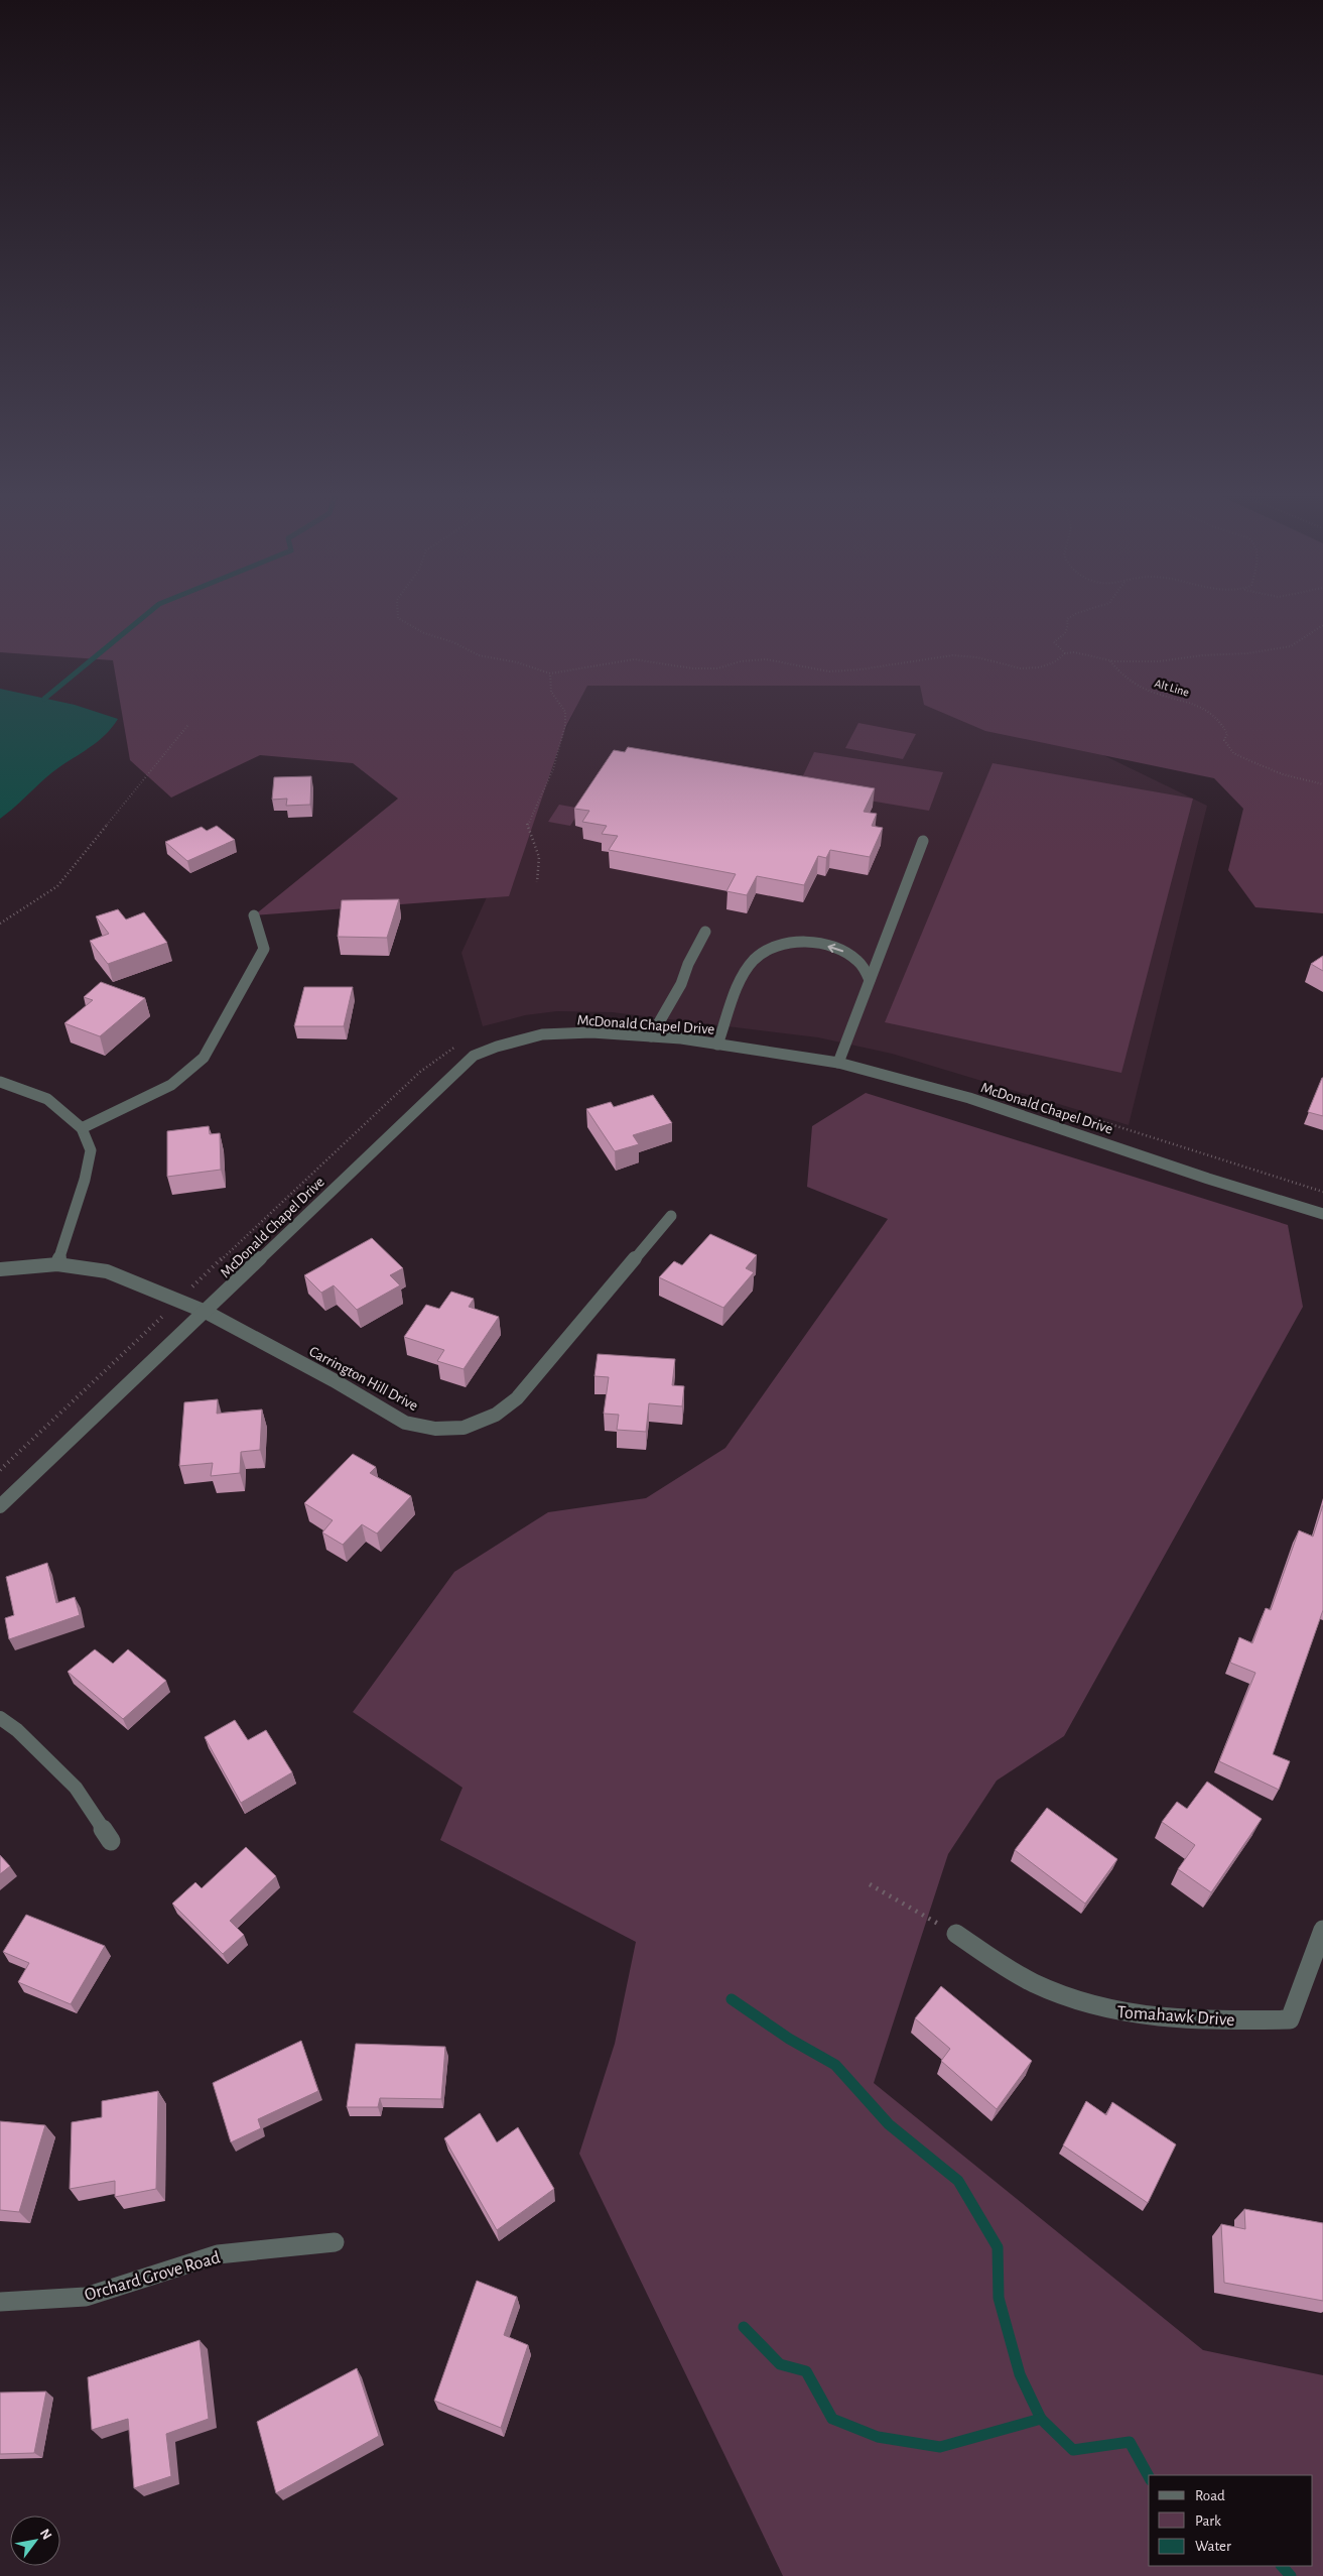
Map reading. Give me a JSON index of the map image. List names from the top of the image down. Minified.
{"streets":{"street":["McDonald Chapel Drive","Carrington Hill Drive","Tomahawk Drive","Orchard Grove Road"],"path":["Alt Line"]},"crossings":[["McDonald Chapel Drive","Carrington Hill Drive"]],"legend":["Road","Park","Water"],"north":"top right"}
